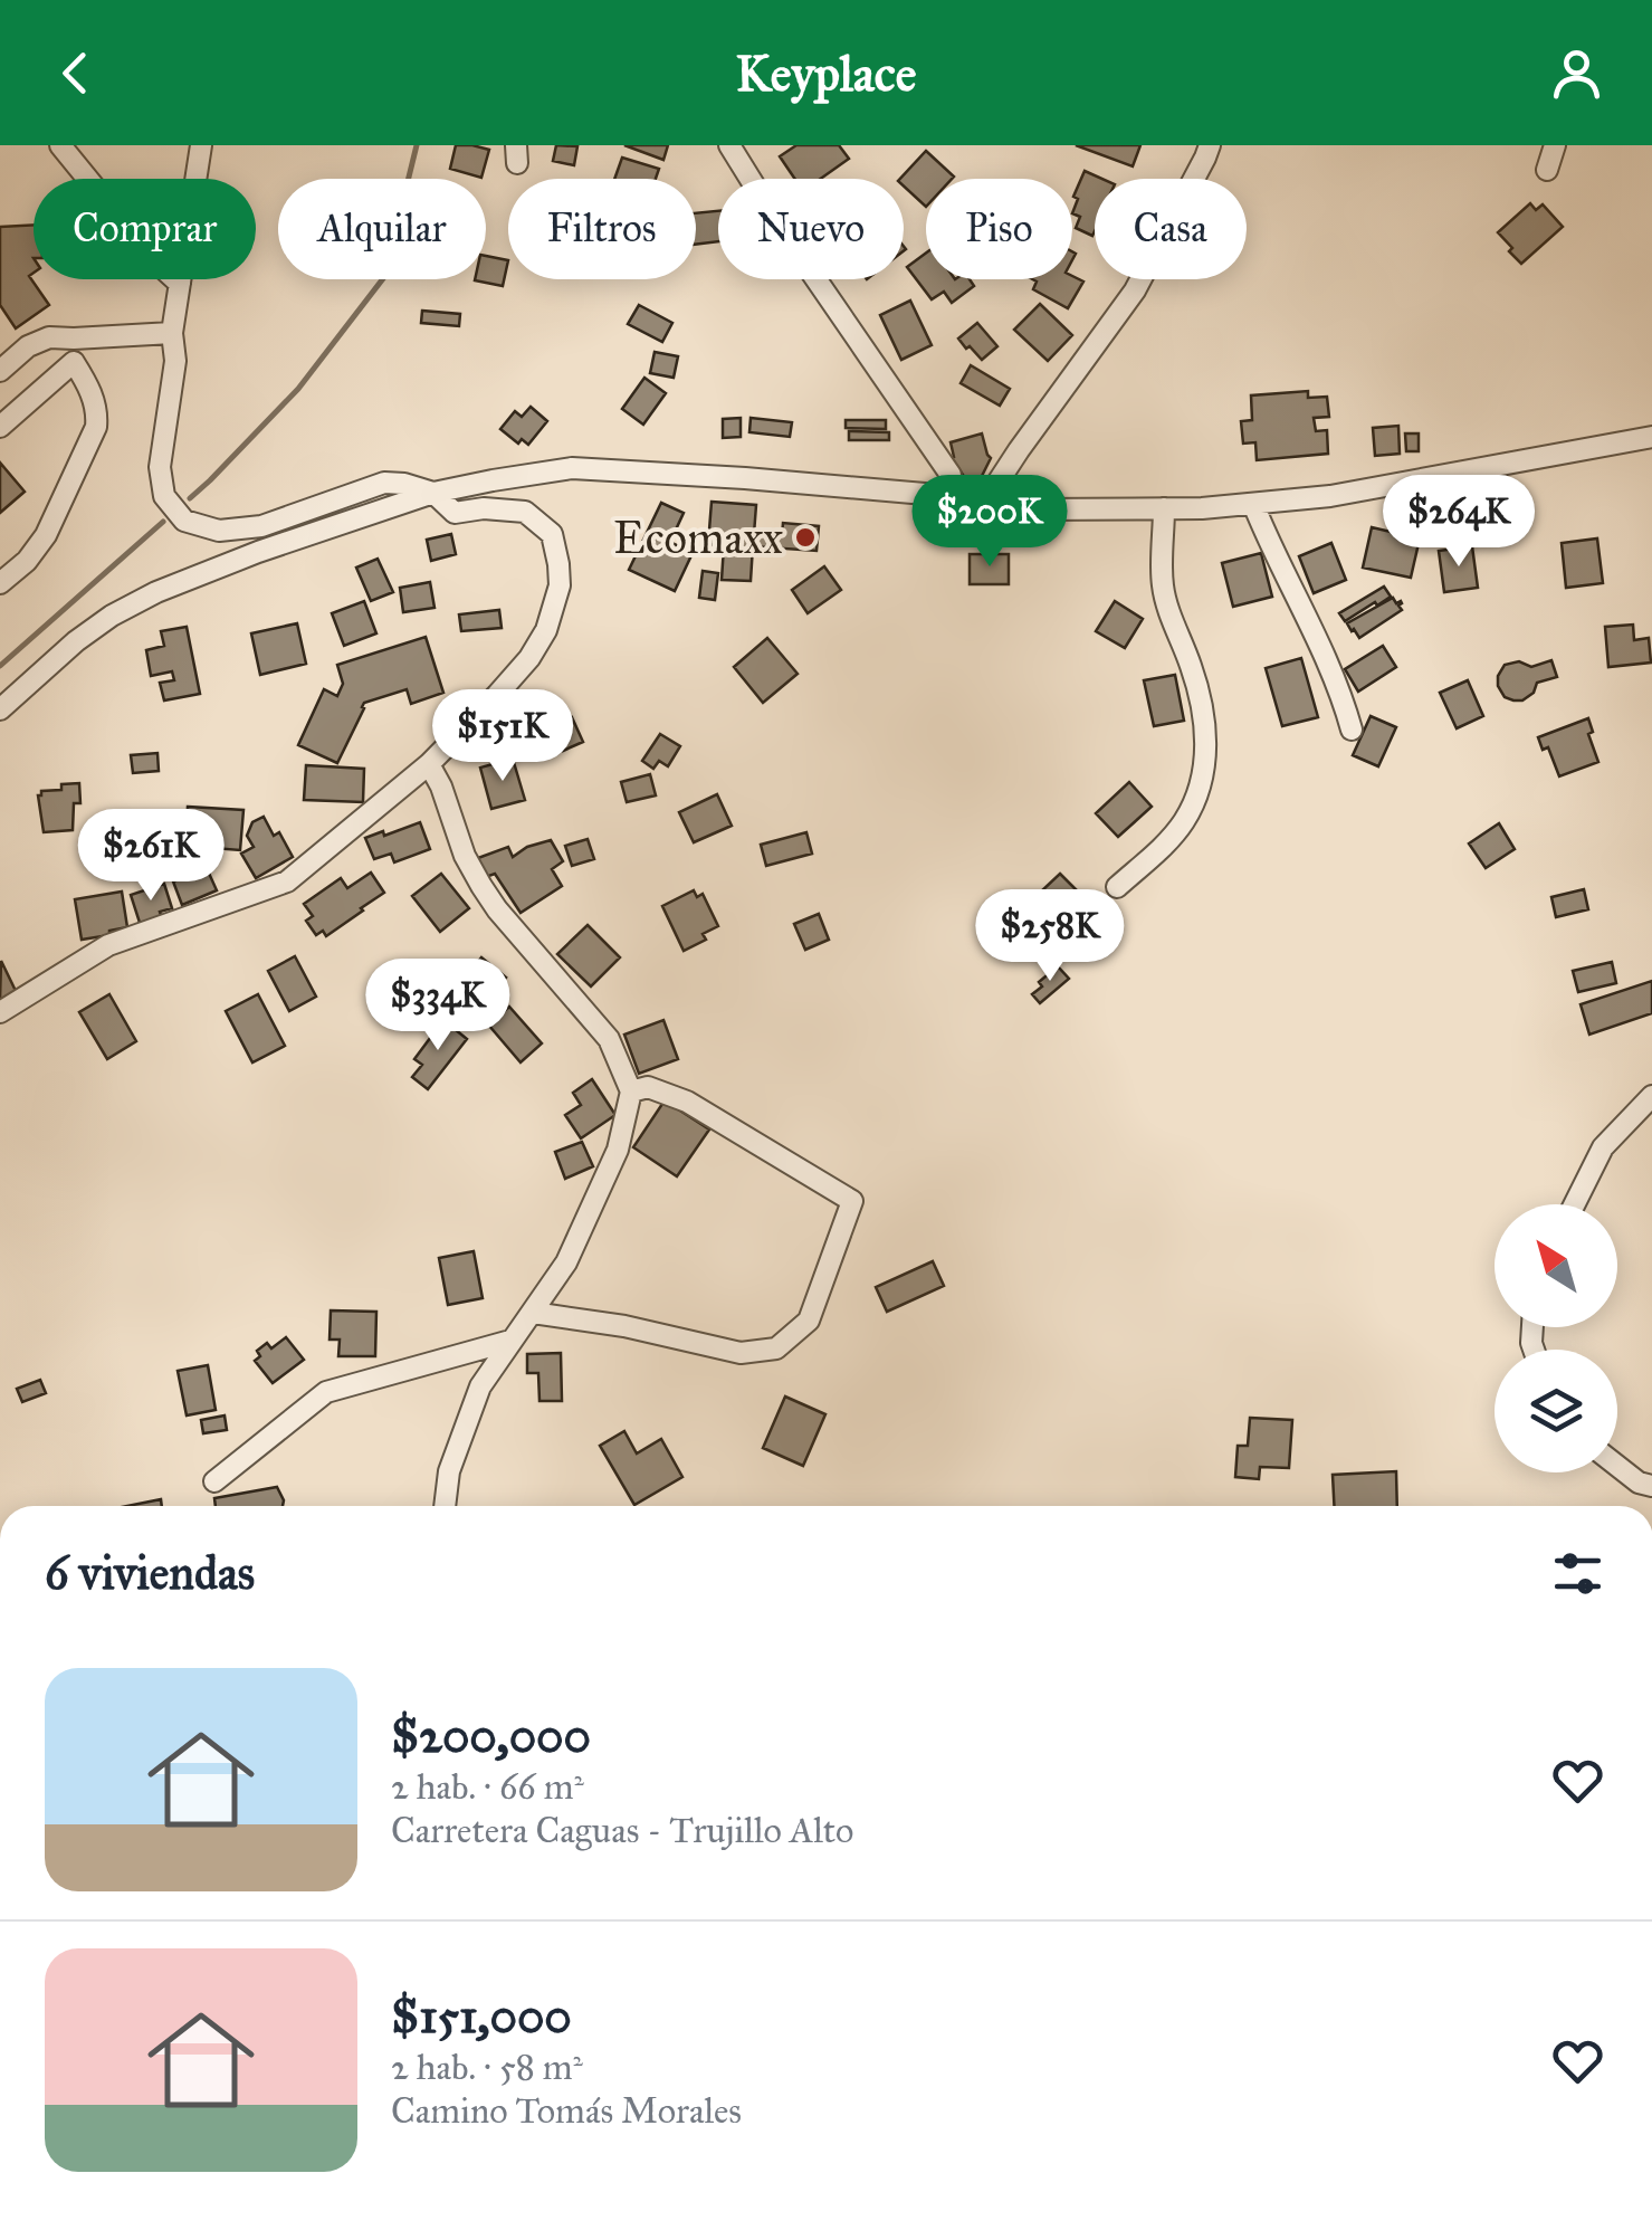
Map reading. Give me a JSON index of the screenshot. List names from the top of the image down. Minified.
{"places":["Ecomaxx"],"north":"top left","page":{"header":"Keyplace","chip":["Comprar","Alquilar","Filtros","Nuevo","Piso","Casa"],"price":["$200K","$264K","$151K","$261K","$258K","$334K"],"heading":"6 viviendas","list":[{"name":"$200,000","note":"2 hab. · 66 m² · Carretera Caguas - Trujillo Alto"},{"name":"$151,000","note":"2 hab. · 58 m² · Camino Tomás Morales"}]}}
